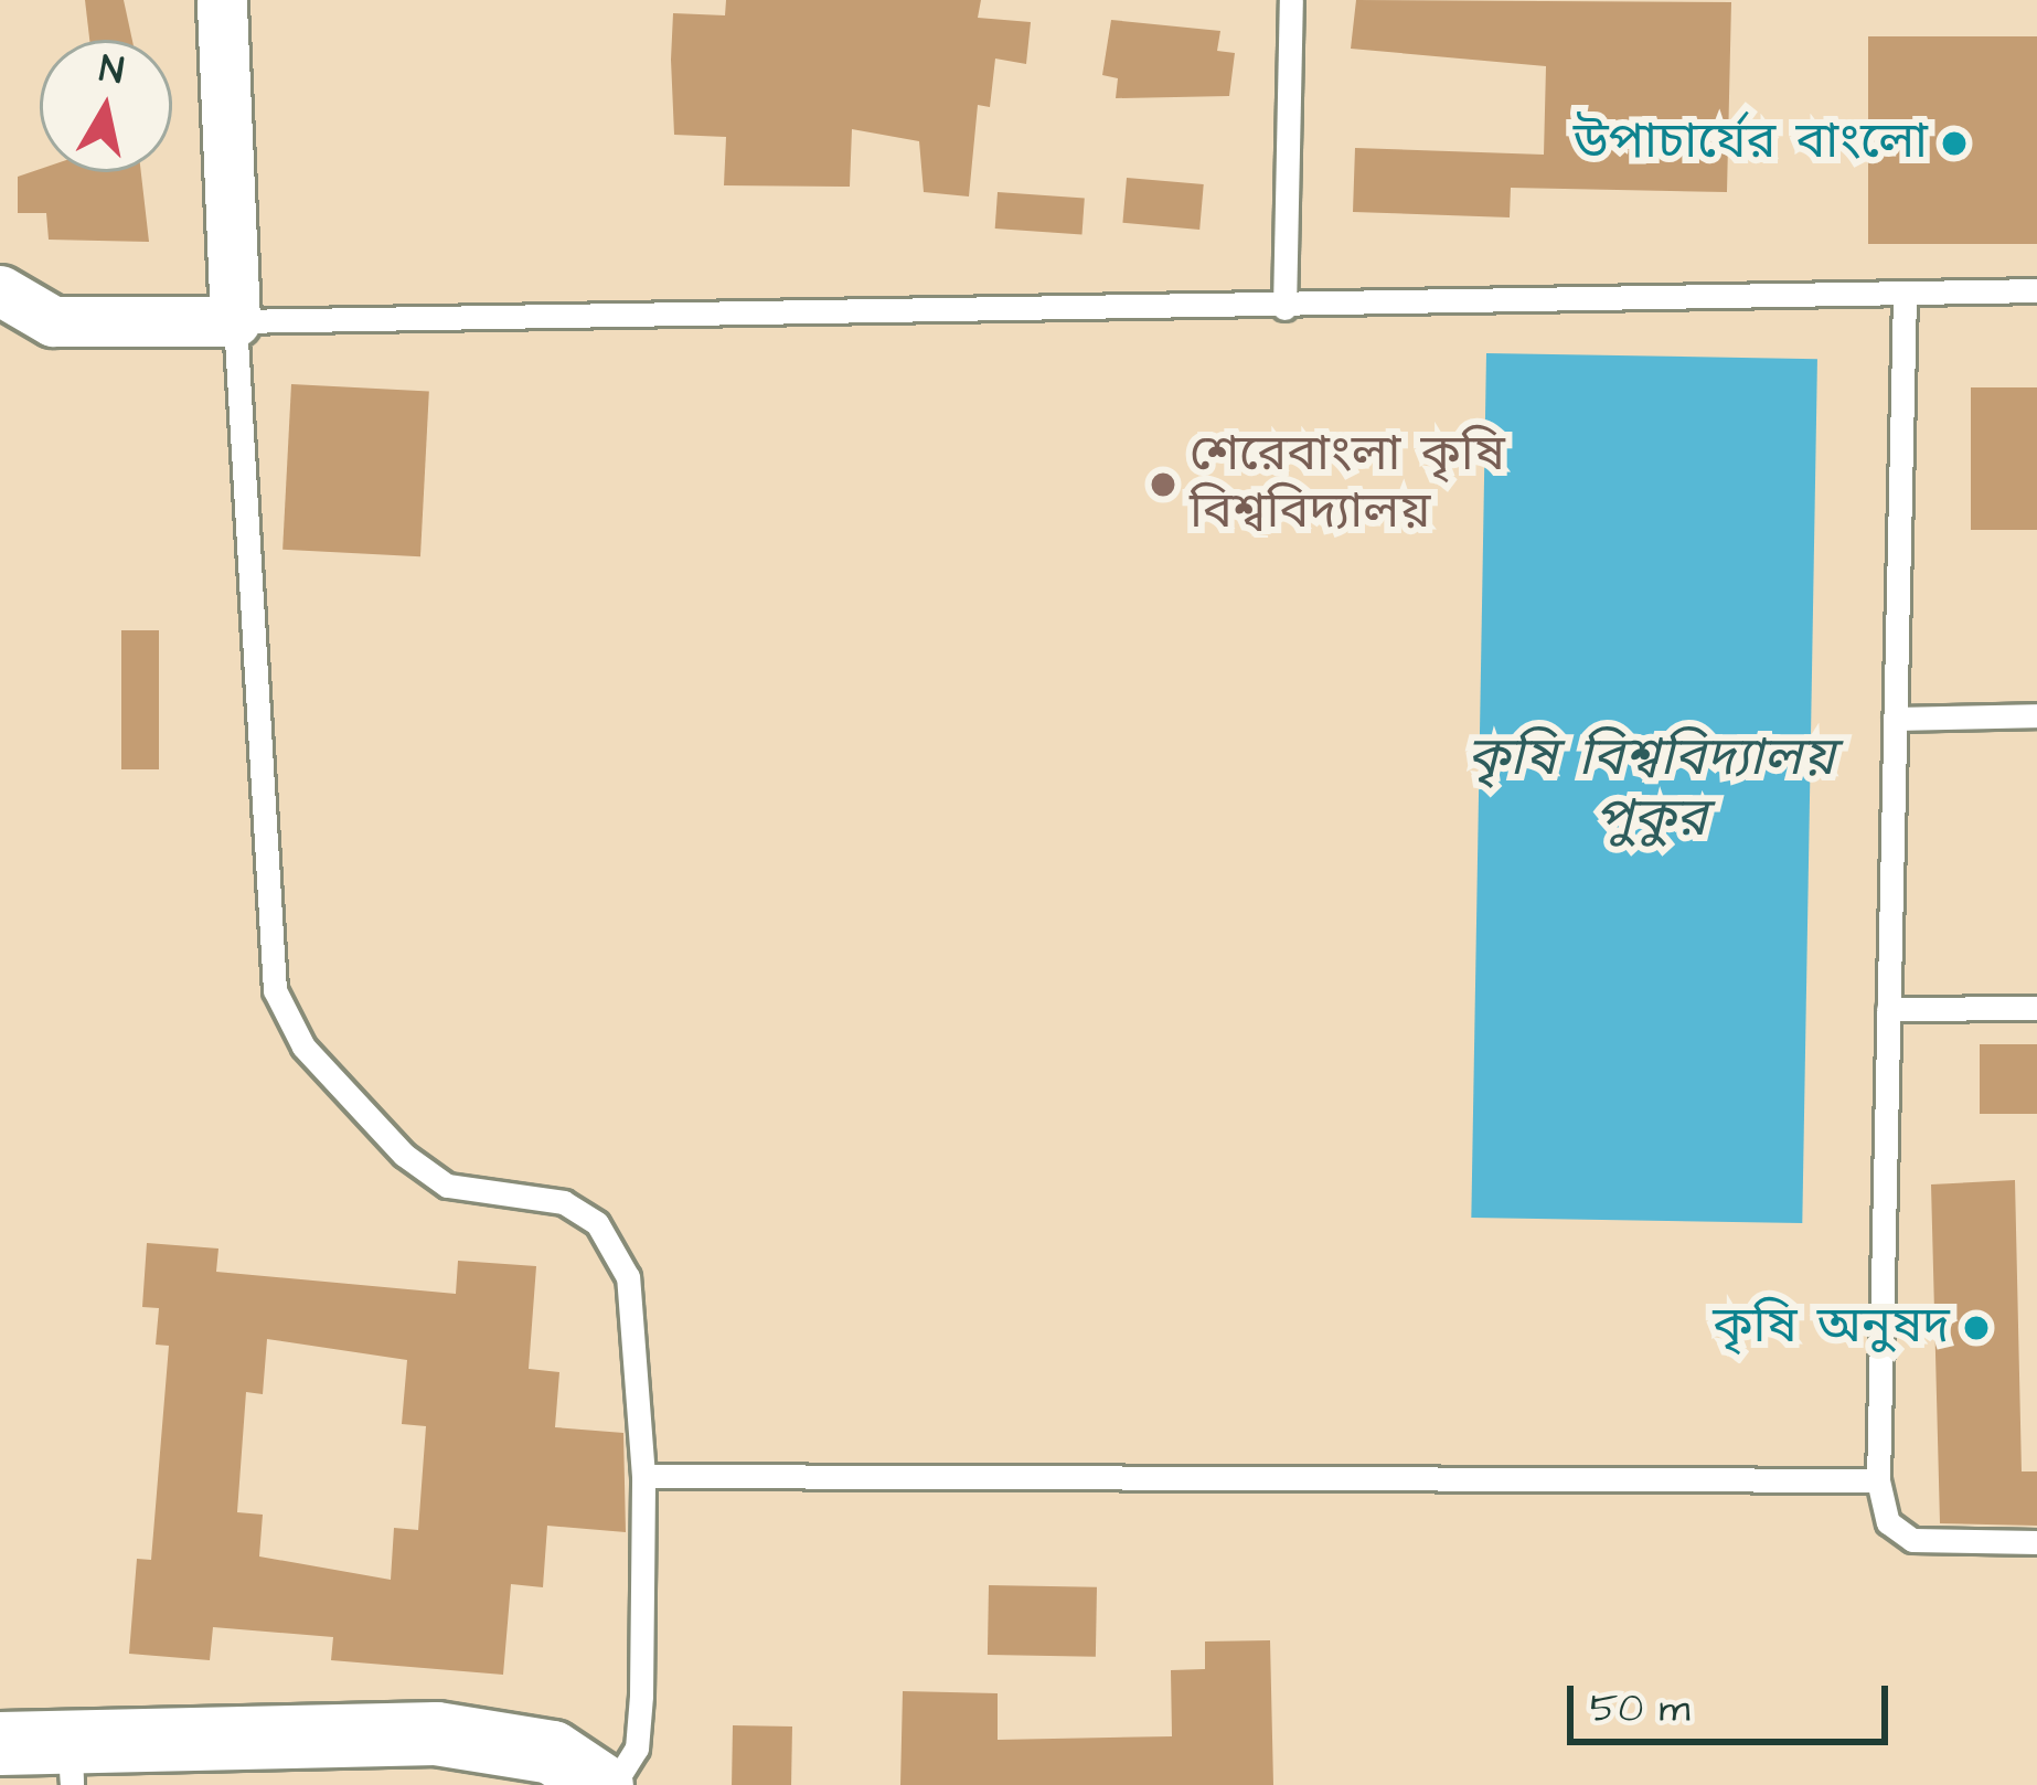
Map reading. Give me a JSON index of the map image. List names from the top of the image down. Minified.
{"water":["কৃষি বিশ্ববিদ্যালয় পুকুর"],"places":["উপাচার্যের বাংলো","শেরেবাংলা কৃষি বিশ্ববিদ্যালয়","কৃষি অনুষদ"],"scale_bar":"50 m","north":"top"}
